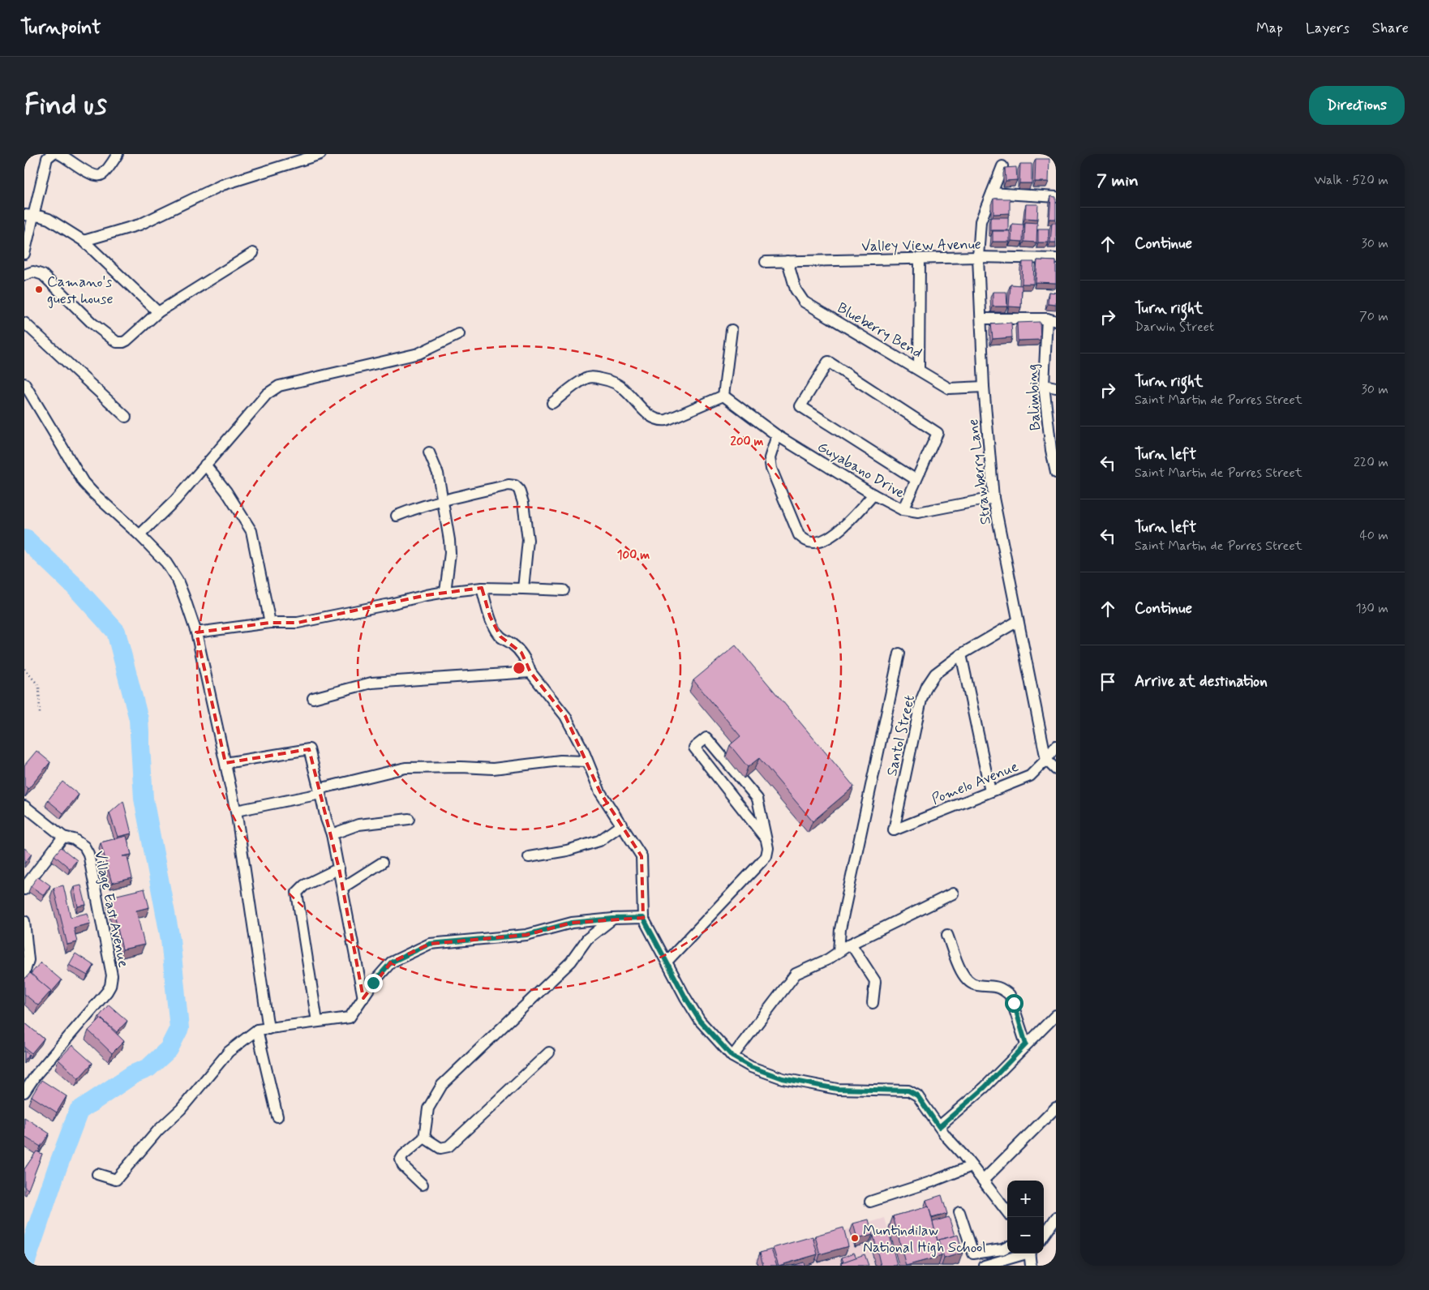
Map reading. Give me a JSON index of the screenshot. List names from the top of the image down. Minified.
{"streets":{"street":["Valley View Avenue","Blueberry Bend","Balimbing","Guyabano Drive","Strawberry Lane","Santol Street","Pomelo Avenue","Village East Avenue"]},"crossings":[["Valley View Avenue","Blueberry Bend"],["Valley View Avenue","Strawberry Lane"],["Blueberry Bend","Strawberry Lane"],["Guyabano Drive","Strawberry Lane"],["Strawberry Lane","Santol Street"],["Strawberry Lane","Pomelo Avenue"],["Santol Street","Pomelo Avenue"]],"places":["Camano's guest house","Muntindilaw National High School"],"page":{"header":"Turnpoint","nav":["Map","Layers","Share"],"buttons":"Directions","title":"Find us","heading":["7 min","Walk · 520 m"],"list":[["Continue","30 m"],["Turn right","Darwin Street","70 m"],["Turn right","Saint Martin de Porres Street","30 m"],["Turn left","Saint Martin de Porres Street","220 m"],["Turn left","Saint Martin de Porres Street","40 m"],["Continue","130 m"],"Arrive at destination"],"map_buttons":["+","−"]},"rings":["200 m","100 m"]}
